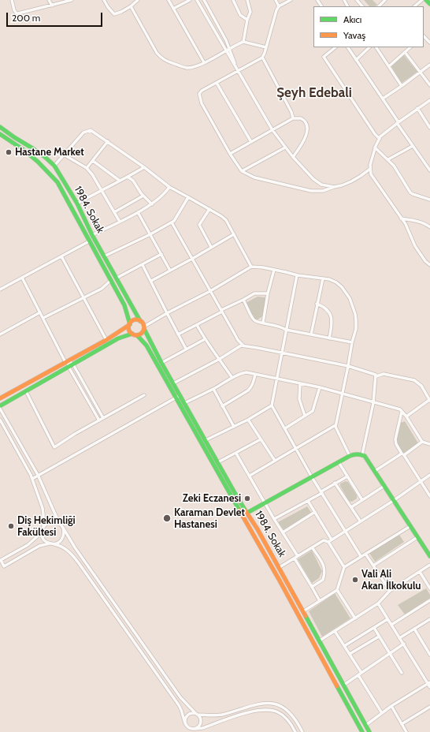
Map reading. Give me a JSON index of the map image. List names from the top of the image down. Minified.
{"streets":{"main road":["1984. Sokak"]},"districts":["Şeyh Edebali"],"places":["Hastane Market","Zeki Eczanesi","Karaman Devlet Hastanesi","Diş Hekimliği Fakültesi","Vali Ali Akan İlkokulu"],"legend":["Akıcı","Yavaş"],"scale_bar":"200 m"}
